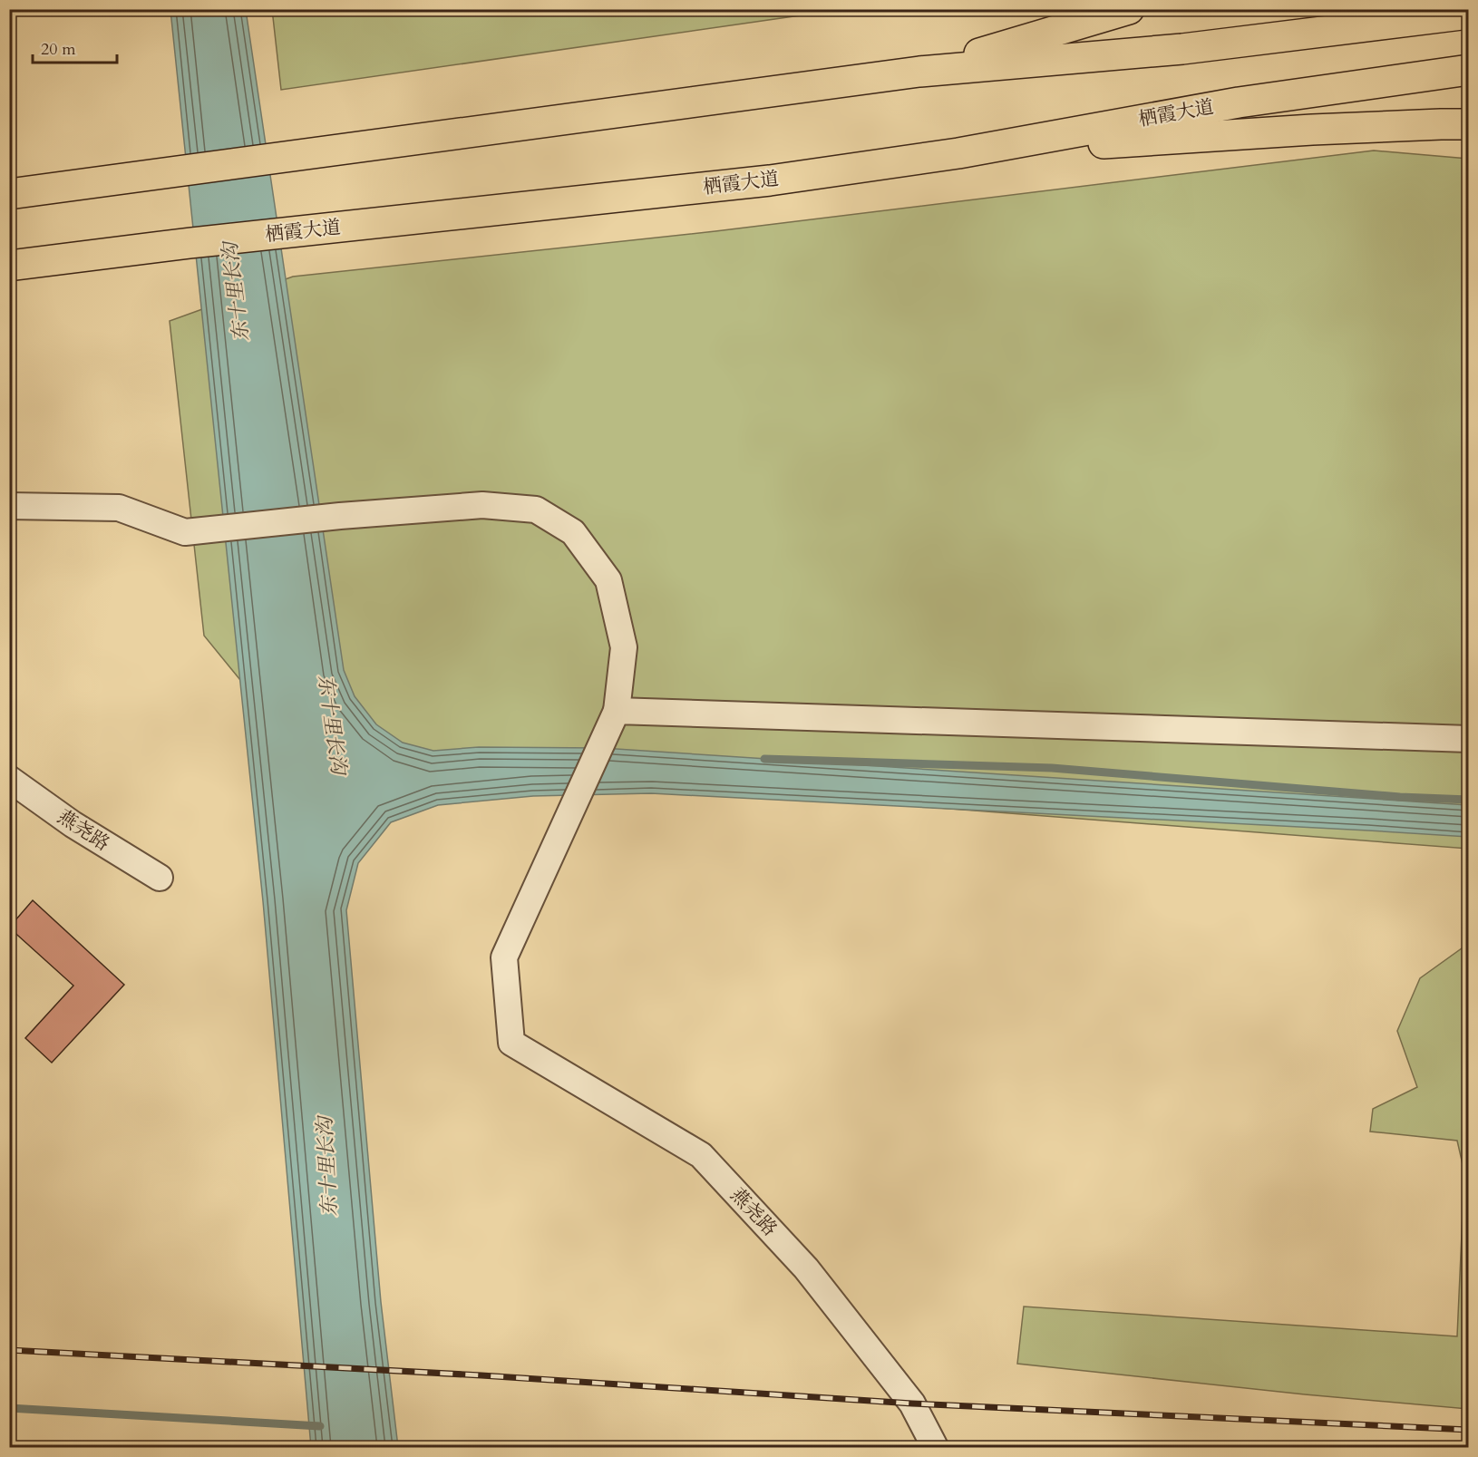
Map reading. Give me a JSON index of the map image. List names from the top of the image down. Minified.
{"streets":{"highway":["栖霞大道"],"street":["燕尧路"]},"water":["东十里长沟"],"scale_bar":"20 m"}
